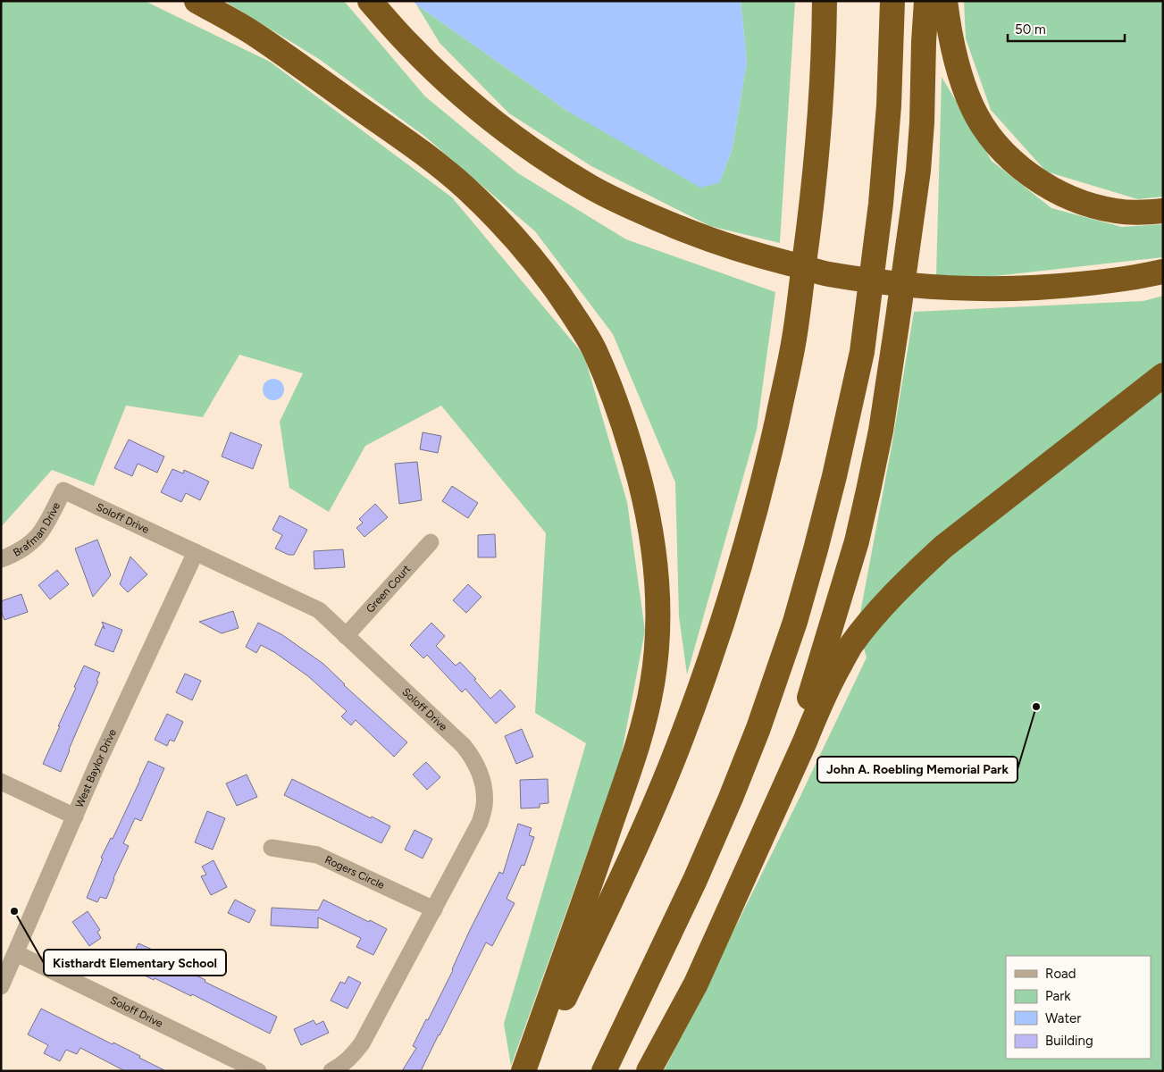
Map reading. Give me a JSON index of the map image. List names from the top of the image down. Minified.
{"streets":{"street":["Soloff Drive","Brafman Drive","Green Court","West Baylor Drive","Rogers Circle"]},"crossings":[["Soloff Drive","Brafman Drive"],["Soloff Drive","Green Court"],["Soloff Drive","West Baylor Drive"],["Soloff Drive","Rogers Circle"]],"places":["John A. Roebling Memorial Park","Kisthardt Elementary School"],"legend":["Road","Park","Water","Building"],"scale_bar":"50 m"}
